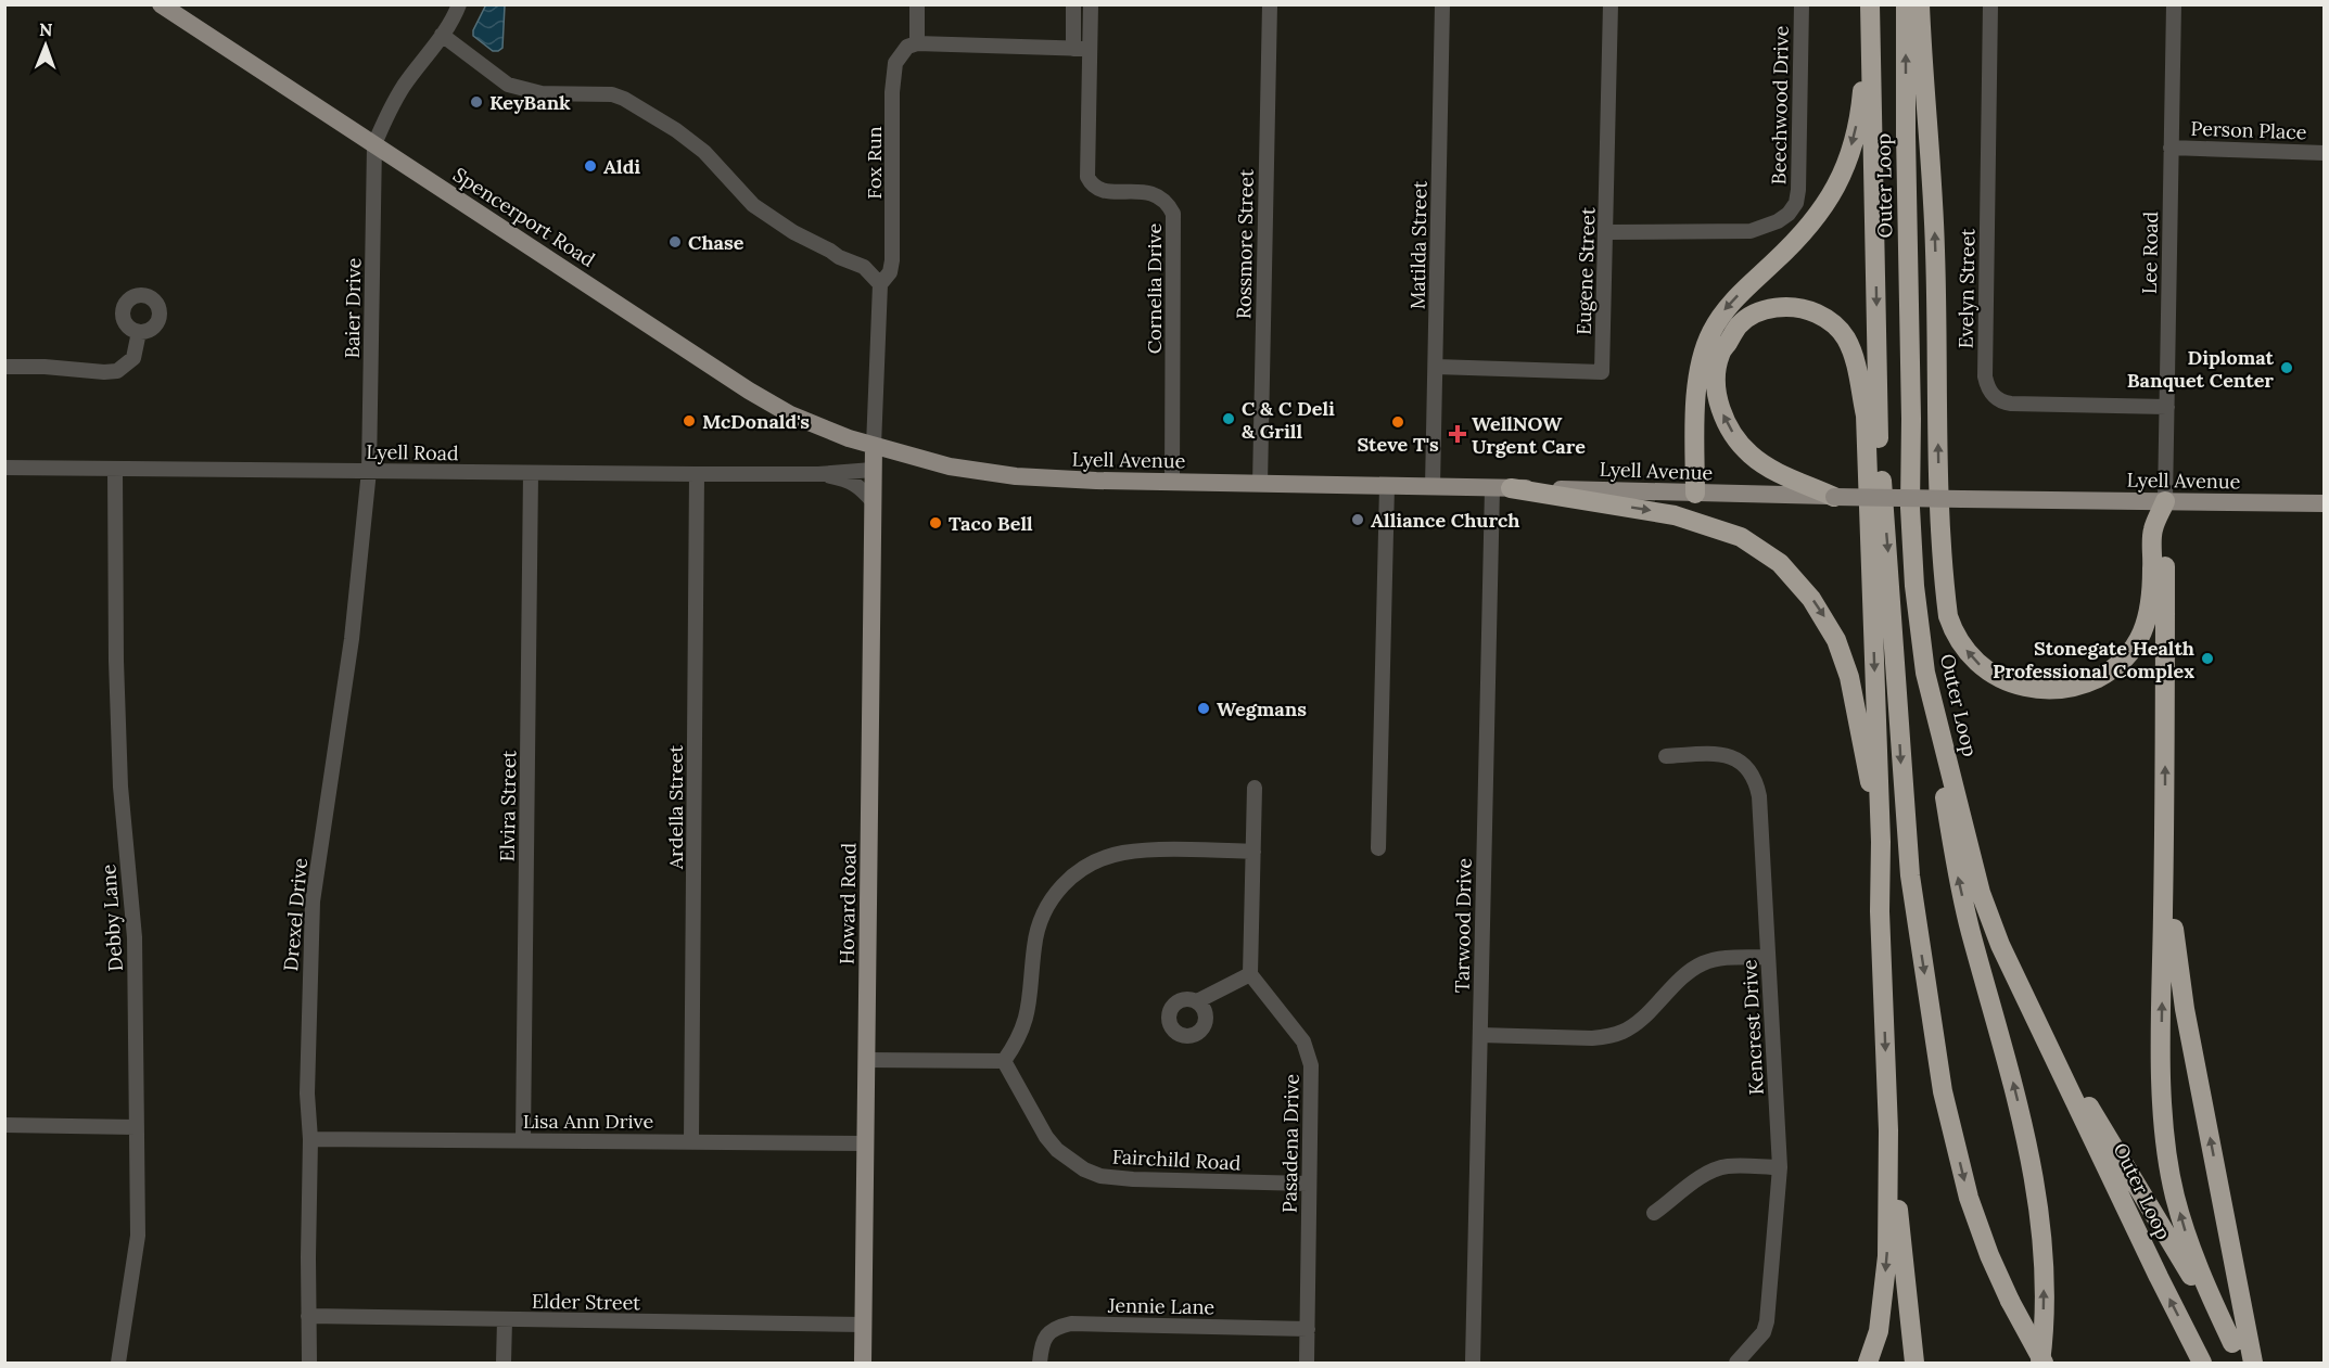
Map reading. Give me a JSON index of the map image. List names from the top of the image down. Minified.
{"streets":{"highway":["Outer Loop"],"main road":["Spencerport Road","Lyell Avenue","Howard Road"],"street":["Beechwood Drive","Person Place","Fox Run","Rossmore Street","Matilda Street","Lee Road","Eugene Street","Cornelia Drive","Evelyn Street","Baier Drive","Lyell Road","Elvira Street","Ardella Street","Drexel Drive","Debby Lane","Tarwood Drive","Kencrest Drive","Lisa Ann Drive","Pasadena Drive","Fairchild Road","Elder Street","Jennie Lane"]},"crossings":[["Beechwood Drive","Eugene Street"],["Person Place","Lee Road"],["Fox Run","Spencerport Road"],["Fox Run","Lyell Avenue"],["Fox Run","Howard Road"],["Spencerport Road","Baier Drive"],["Spencerport Road","Lyell Avenue"],["Spencerport Road","Howard Road"],["Rossmore Street","Lyell Avenue"],["Matilda Street","Eugene Street"],["Matilda Street","Lyell Avenue"],["Lee Road","Evelyn Street"],["Lee Road","Lyell Avenue"],["Cornelia Drive","Lyell Avenue"],["Baier Drive","Lyell Road"],["Baier Drive","Drexel Drive"],["Lyell Road","Elvira Street"],["Lyell Road","Ardella Street"],["Lyell Road","Howard Road"],["Lyell Road","Drexel Drive"],["Lyell Road","Debby Lane"],["Lyell Avenue","Howard Road"],["Lyell Avenue","Tarwood Drive"],["Elvira Street","Lisa Ann Drive"],["Ardella Street","Lisa Ann Drive"],["Howard Road","Lisa Ann Drive"],["Howard Road","Elder Street"],["Drexel Drive","Lisa Ann Drive"],["Drexel Drive","Elder Street"],["Pasadena Drive","Fairchild Road"],["Pasadena Drive","Jennie Lane"]],"places":{"other":["KeyBank","Aldi","Chase","Diplomat Banquet Center","C & C Deli & Grill","McDonald's","Steve T's","Alliance Church","Taco Bell","Stonegate Health Professional Complex","Wegmans"],"health":["WellNOW Urgent Care"]},"north":"top"}
